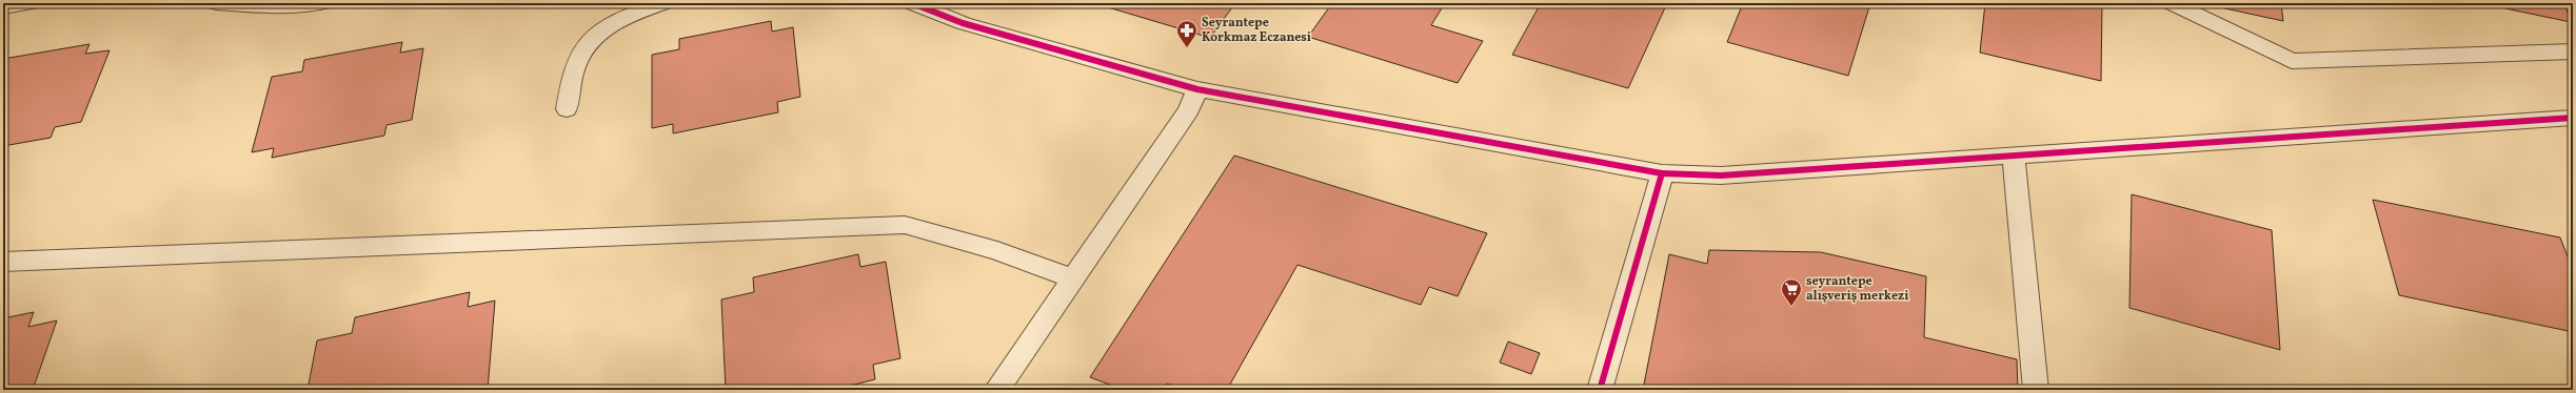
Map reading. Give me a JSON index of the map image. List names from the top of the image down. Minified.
{"places":{"pharmacy":["Seyrantepe Korkmaz Eczanesi"],"supermarket":["seyrantepe alışveriş merkezi"]}}
